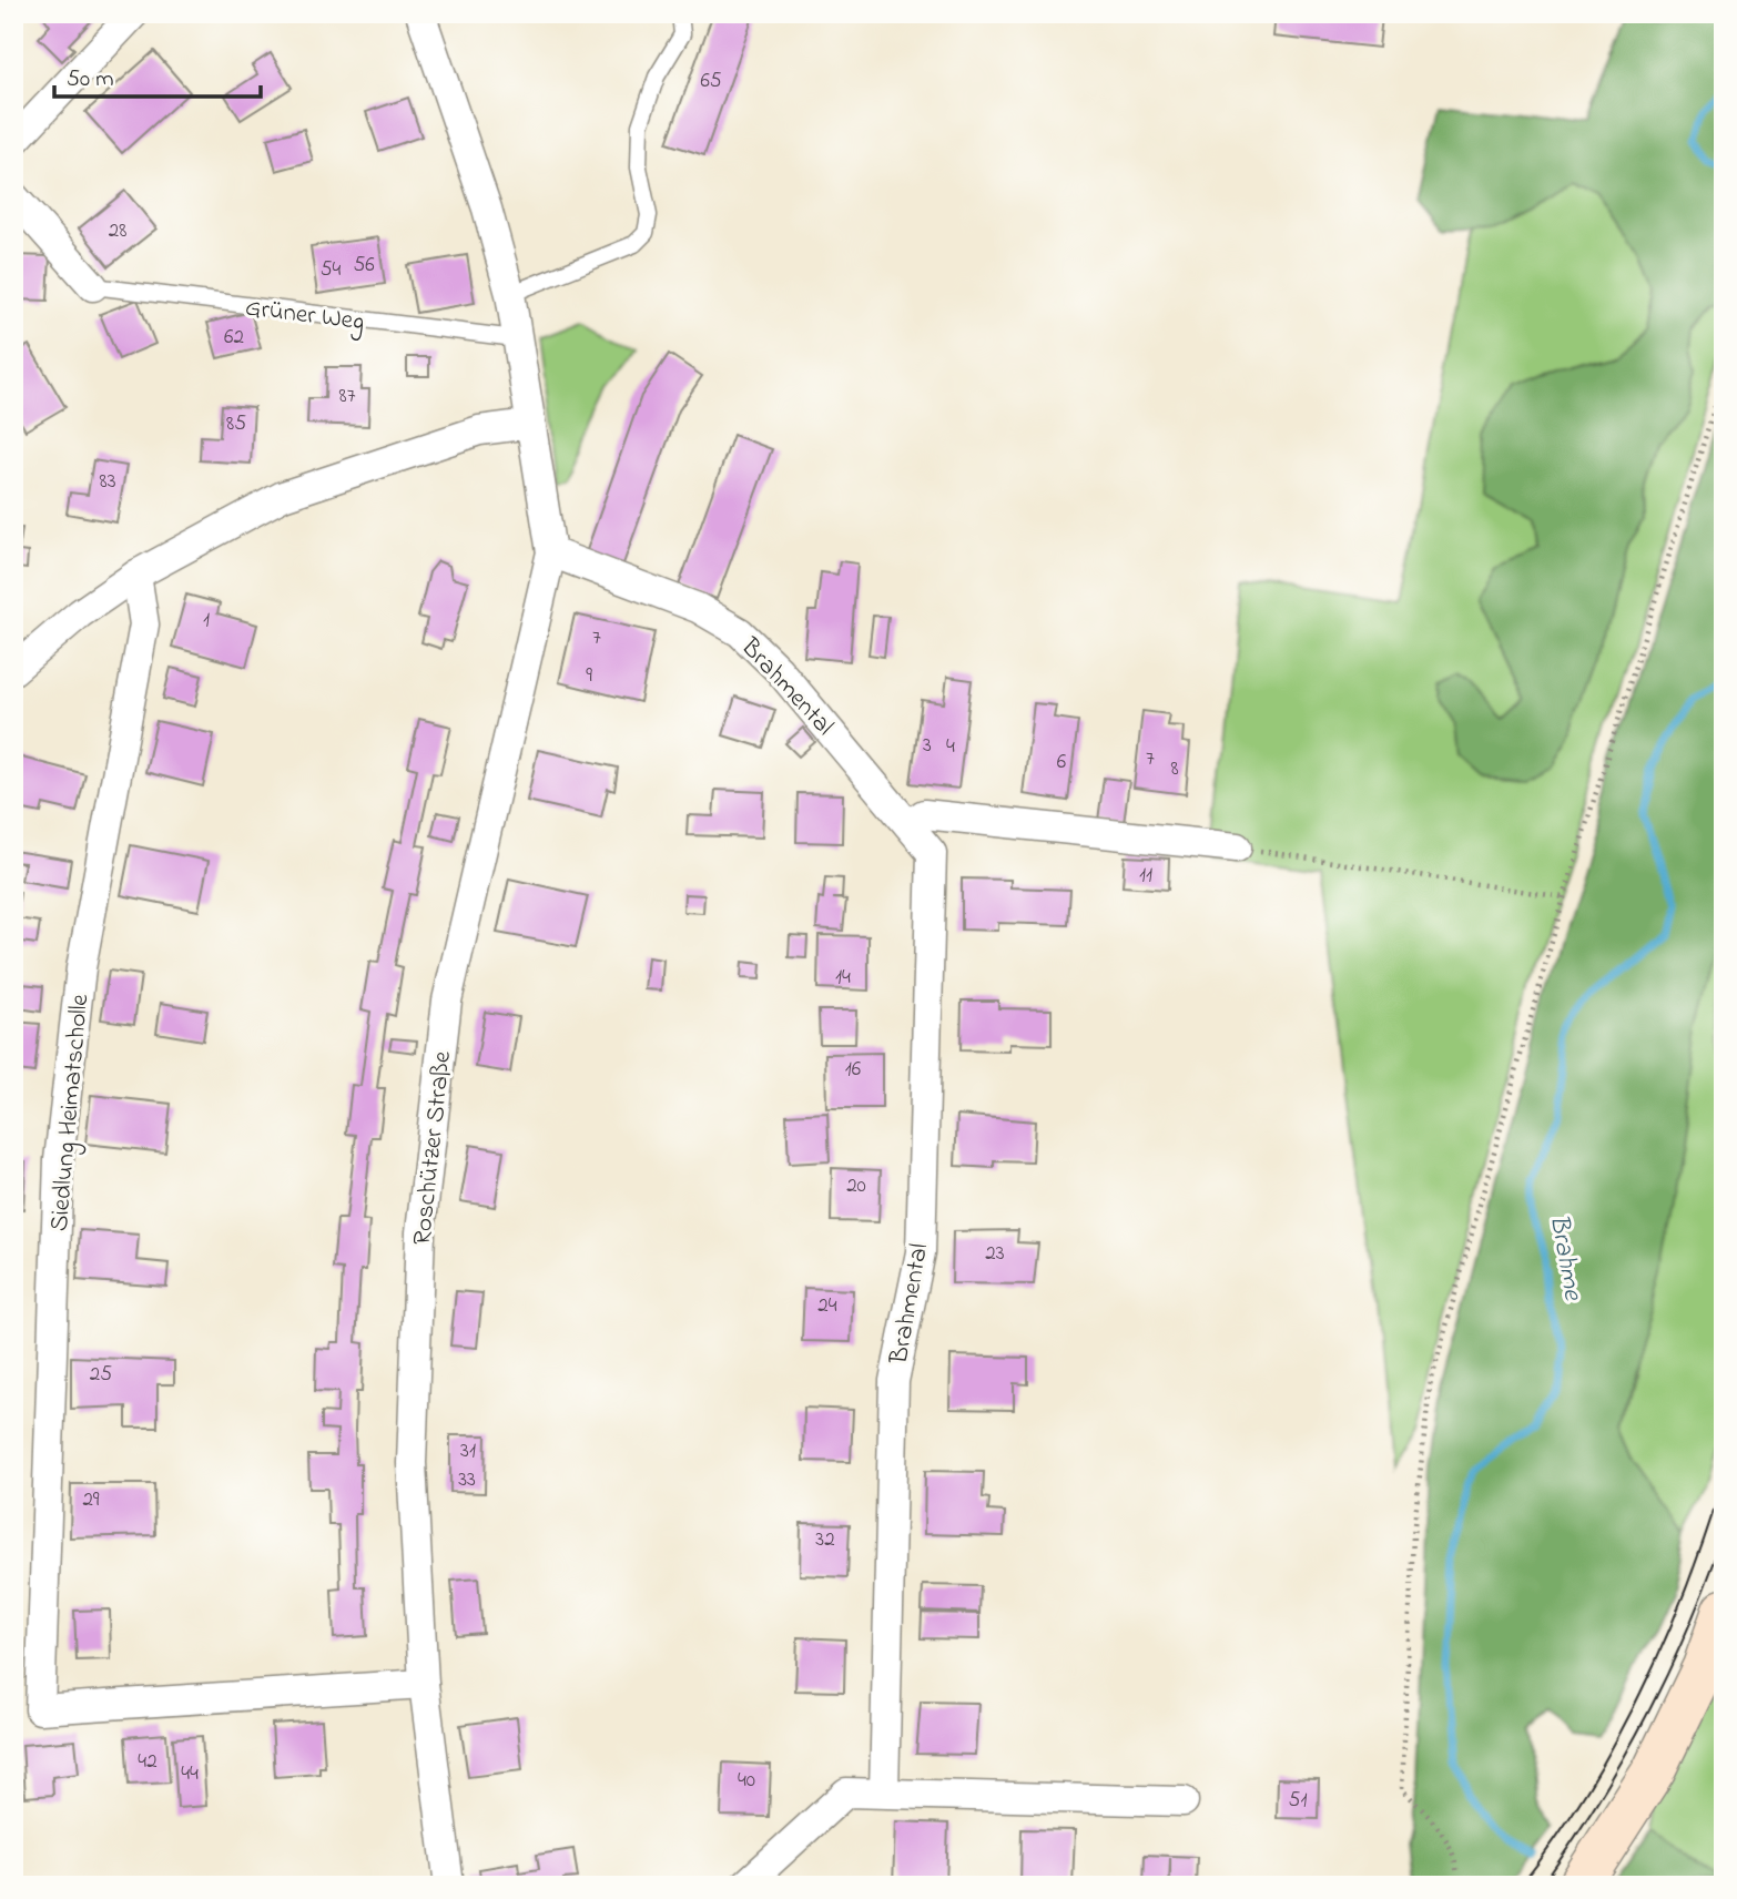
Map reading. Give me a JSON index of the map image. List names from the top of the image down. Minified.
{"streets":{"street":["Brahmental","Siedlung Heimatscholle","Roschützer Straße"],"lane":["Grüner Weg"]},"crossings":[["Brahmental","Roschützer Straße"],["Siedlung Heimatscholle","Roschützer Straße"]],"water":["Brahme"],"house_numbers":["65","28","56","54","62","87","85","83","1","7","9","3","4","7","6","8","11","14","16","20","23","24","25","31","33","29","32","42","44","40","51"],"scale_bar":"50 m"}
